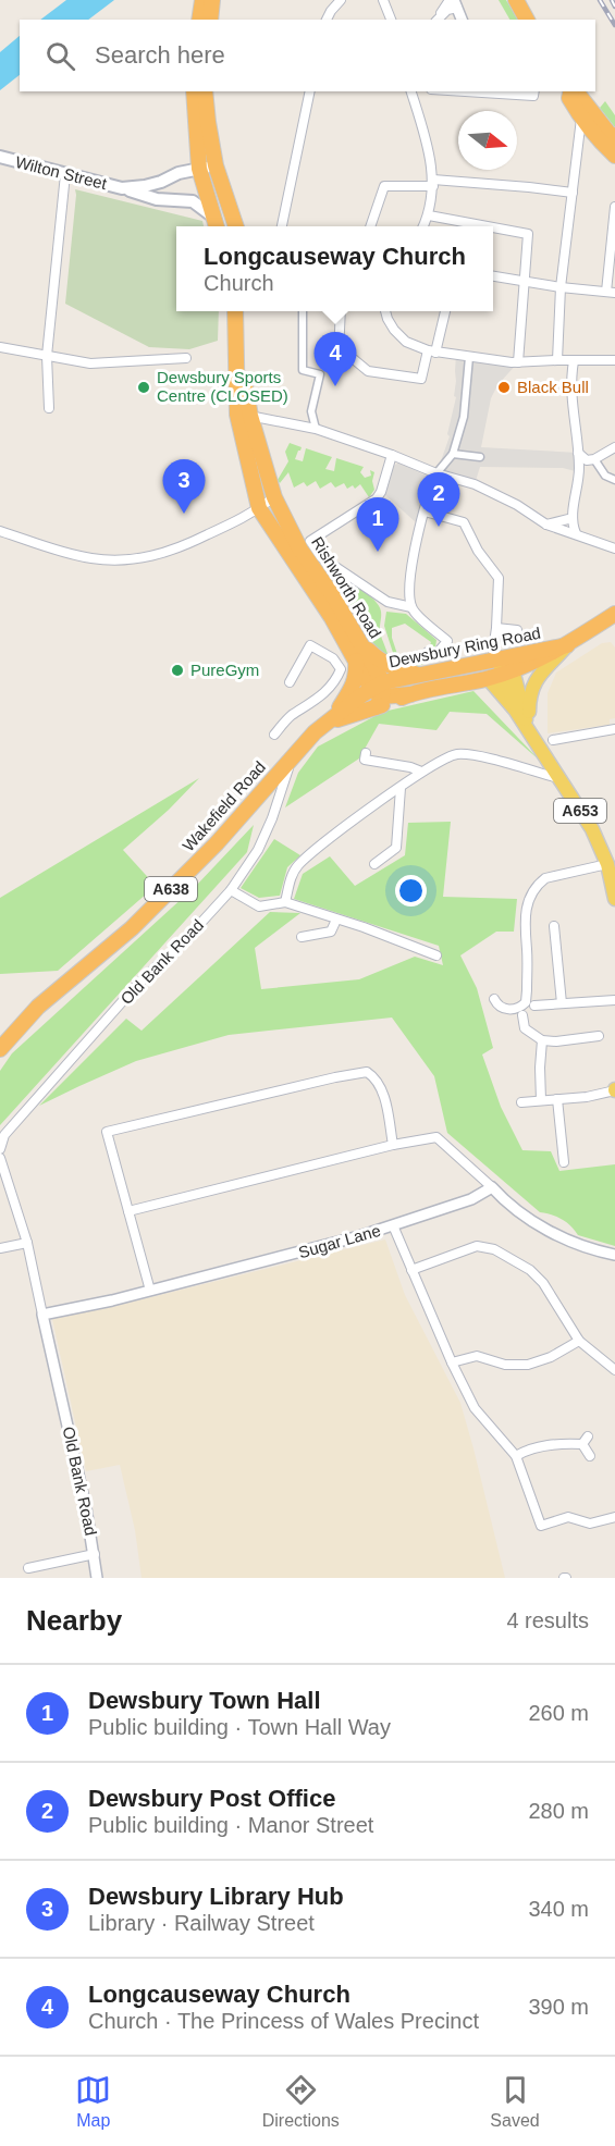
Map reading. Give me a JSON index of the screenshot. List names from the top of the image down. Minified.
{"streets":{"highway":["Rishworth Road","Dewsbury Ring Road","Wakefield Road","A638"],"main road":["Wilton Street","A653"],"street":["Old Bank Road","Sugar Lane"]},"crossings":[["Rishworth Road","Dewsbury Ring Road"],["Rishworth Road","Wakefield Road"],["Dewsbury Ring Road","Wakefield Road"],["Dewsbury Ring Road","A653"],["Wakefield Road","Old Bank Road"],["Old Bank Road","Sugar Lane"]],"places":["Dewsbury Sports Centre (CLOSED)","Black Bull","PureGym"],"north":"right","page":{"search":"Search here","popup":["Longcauseway Church","Church"],"pins":["4","3","2","1"],"heading":["Nearby","4 results"],"list":[{"mark":"1","name":"Dewsbury Town Hall","note":"Public building · Town Hall Way","value":"260 m"},{"mark":"2","name":"Dewsbury Post Office","note":"Public building · Manor Street","value":"280 m"},{"mark":"3","name":"Dewsbury Library Hub","note":"Library · Railway Street","value":"340 m"},{"mark":"4","name":"Longcauseway Church","note":"Church · The Princess of Wales Precinct","value":"390 m"}],"nav":["Map","Directions","Saved"]}}
